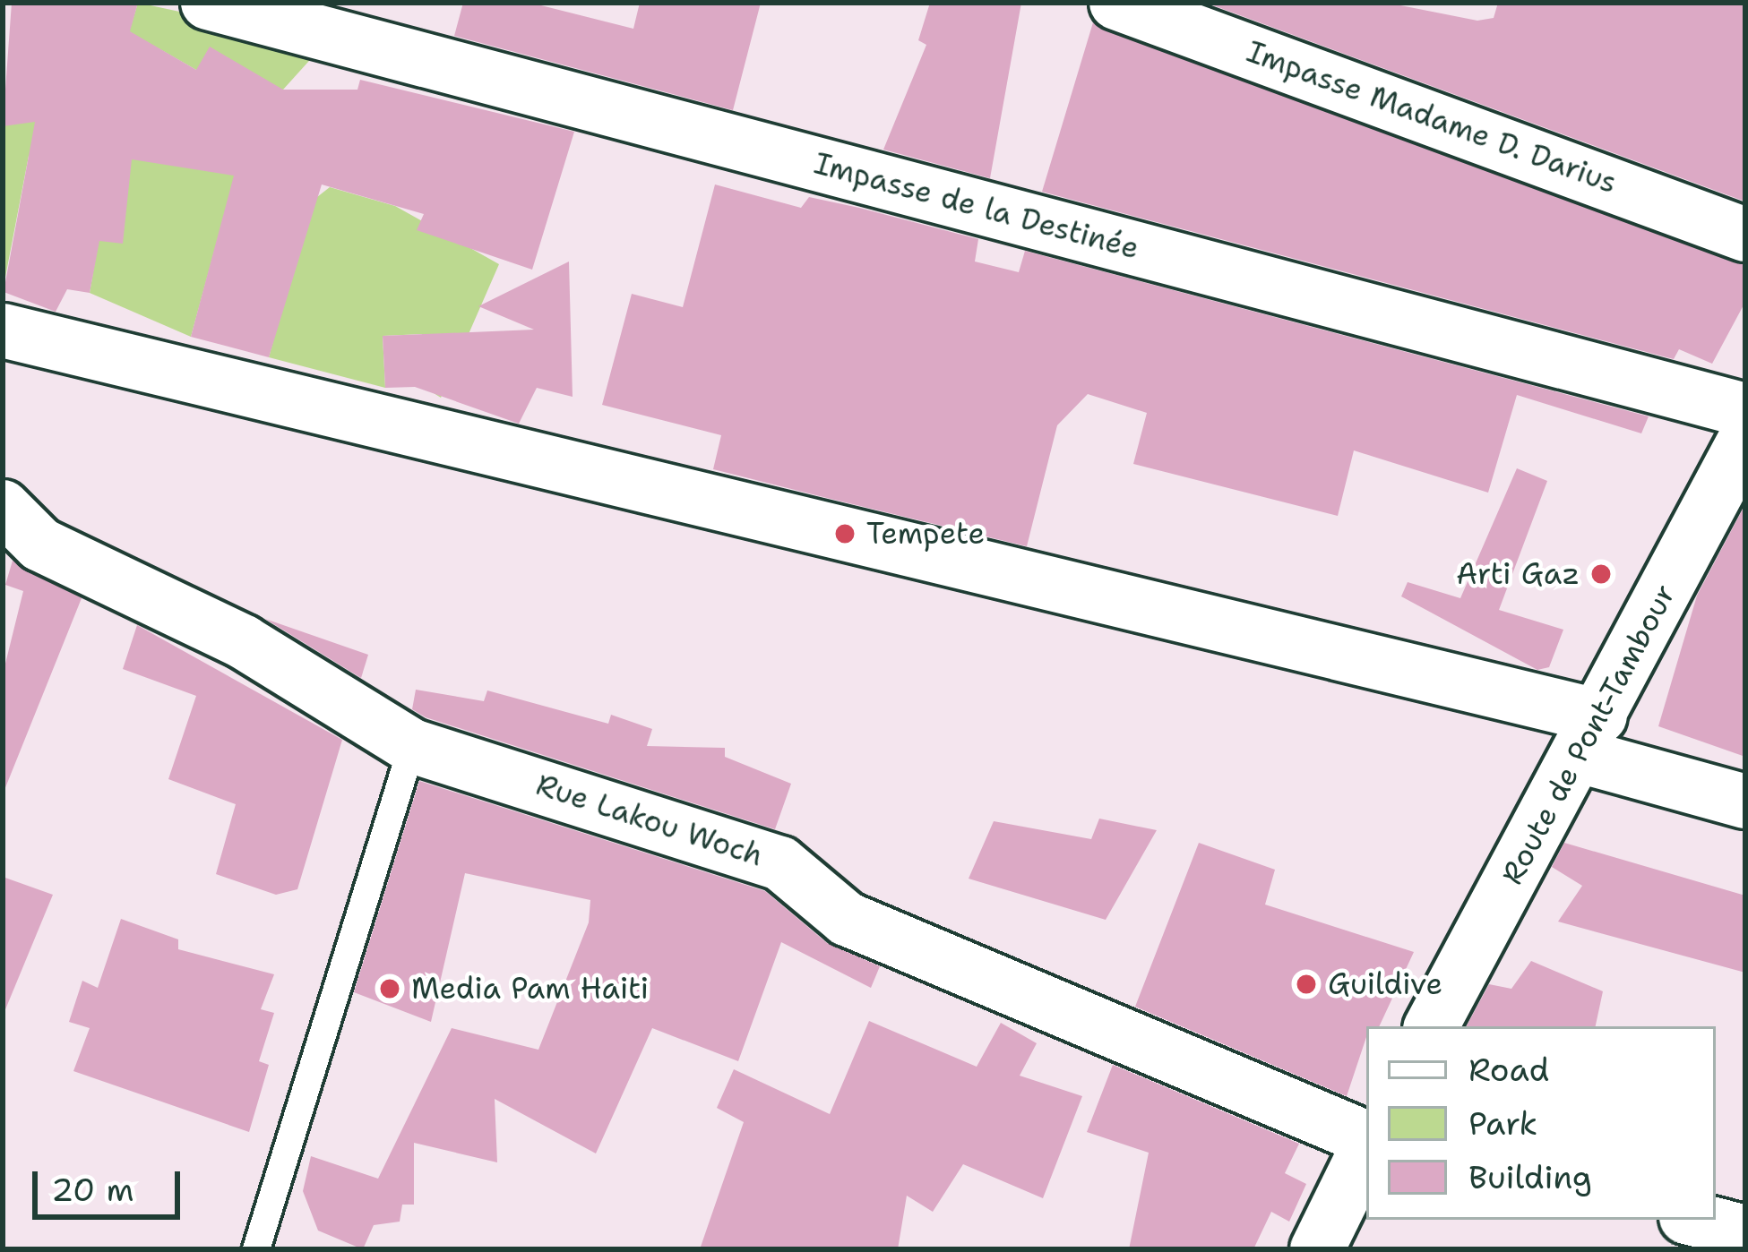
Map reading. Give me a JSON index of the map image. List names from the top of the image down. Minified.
{"streets":{"street":["Impasse Madame D. Darius","Impasse de la Destinée","Route de Pont-Tambour","Rue Lakou Woch"]},"places":["Tempete","Arti Gaz","Guildive","Media Pam Haiti"],"legend":["Road","Park","Building"],"scale_bar":"20 m"}
